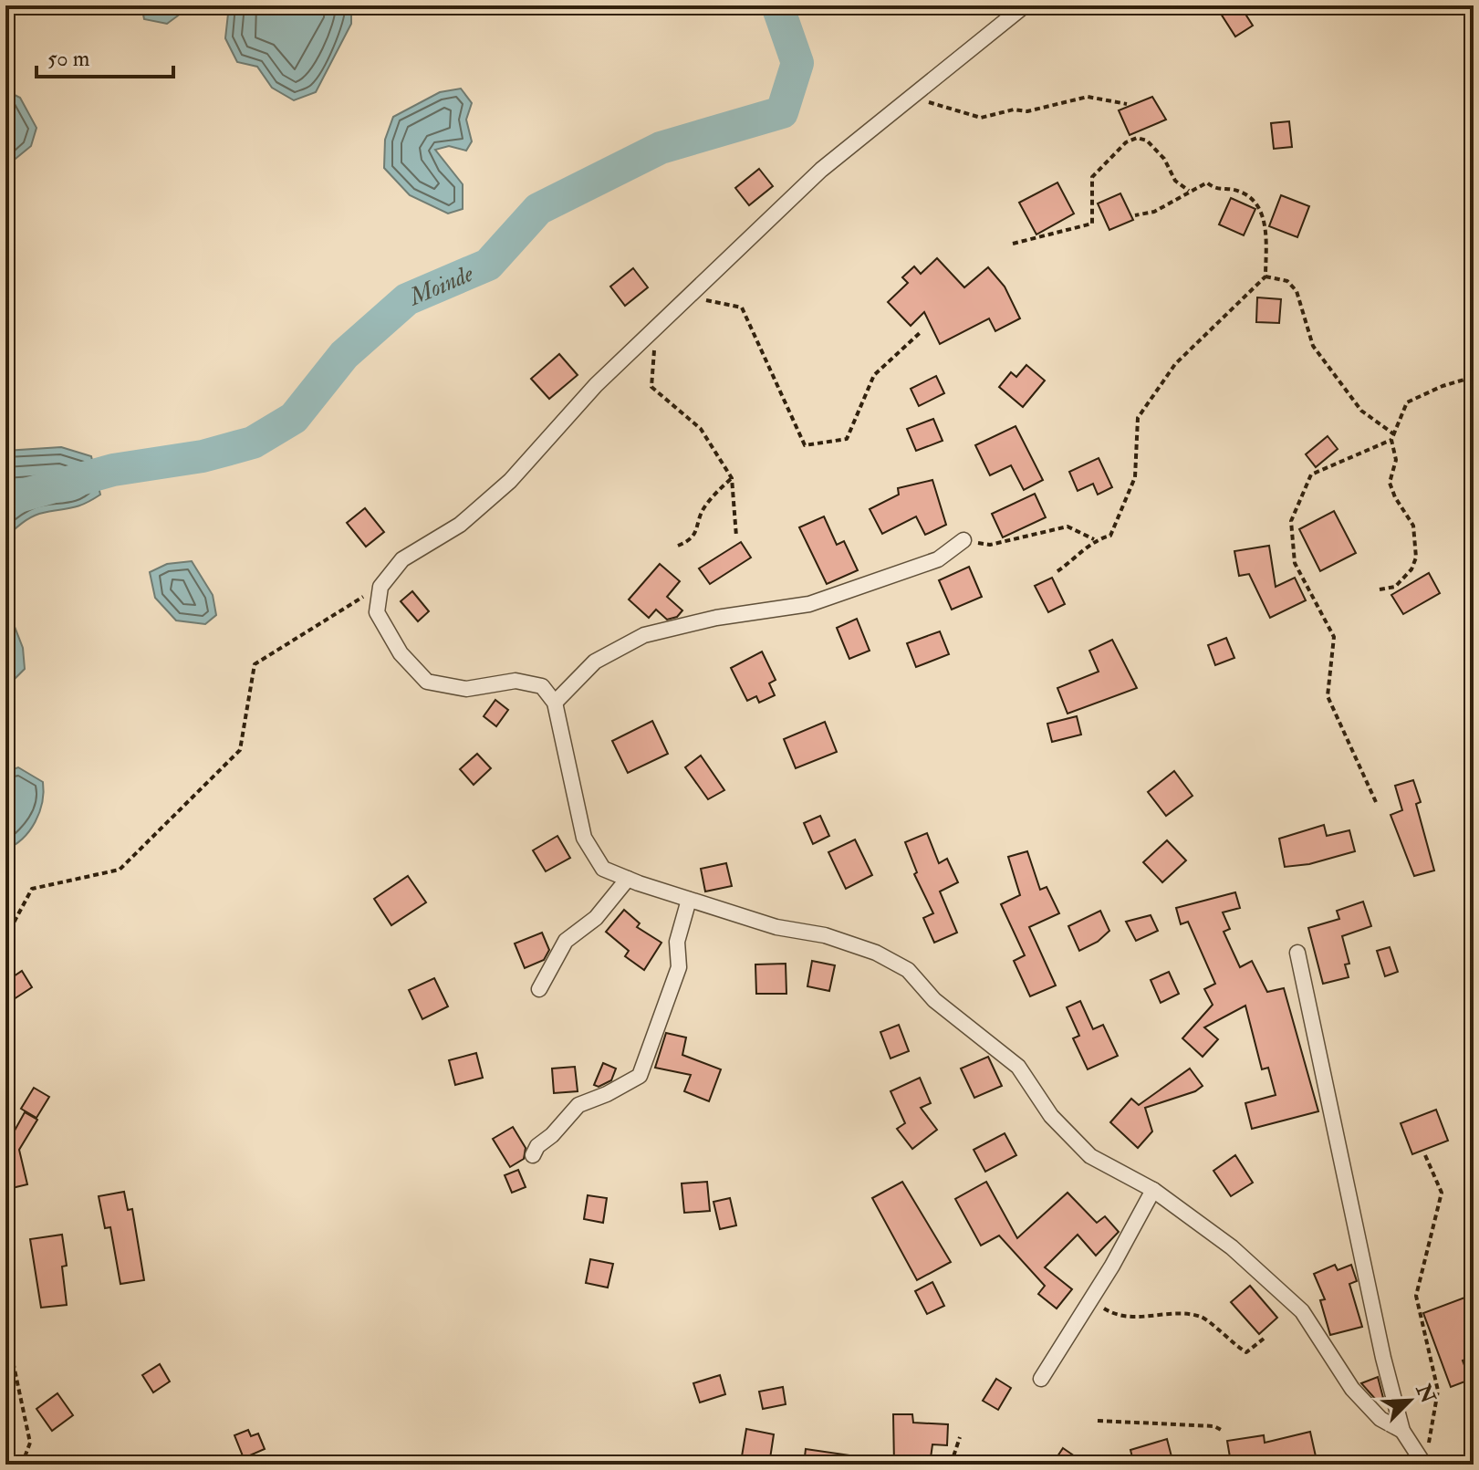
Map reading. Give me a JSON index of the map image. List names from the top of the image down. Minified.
{"water":["Moinde"],"scale_bar":"50 m","north":"top right"}
